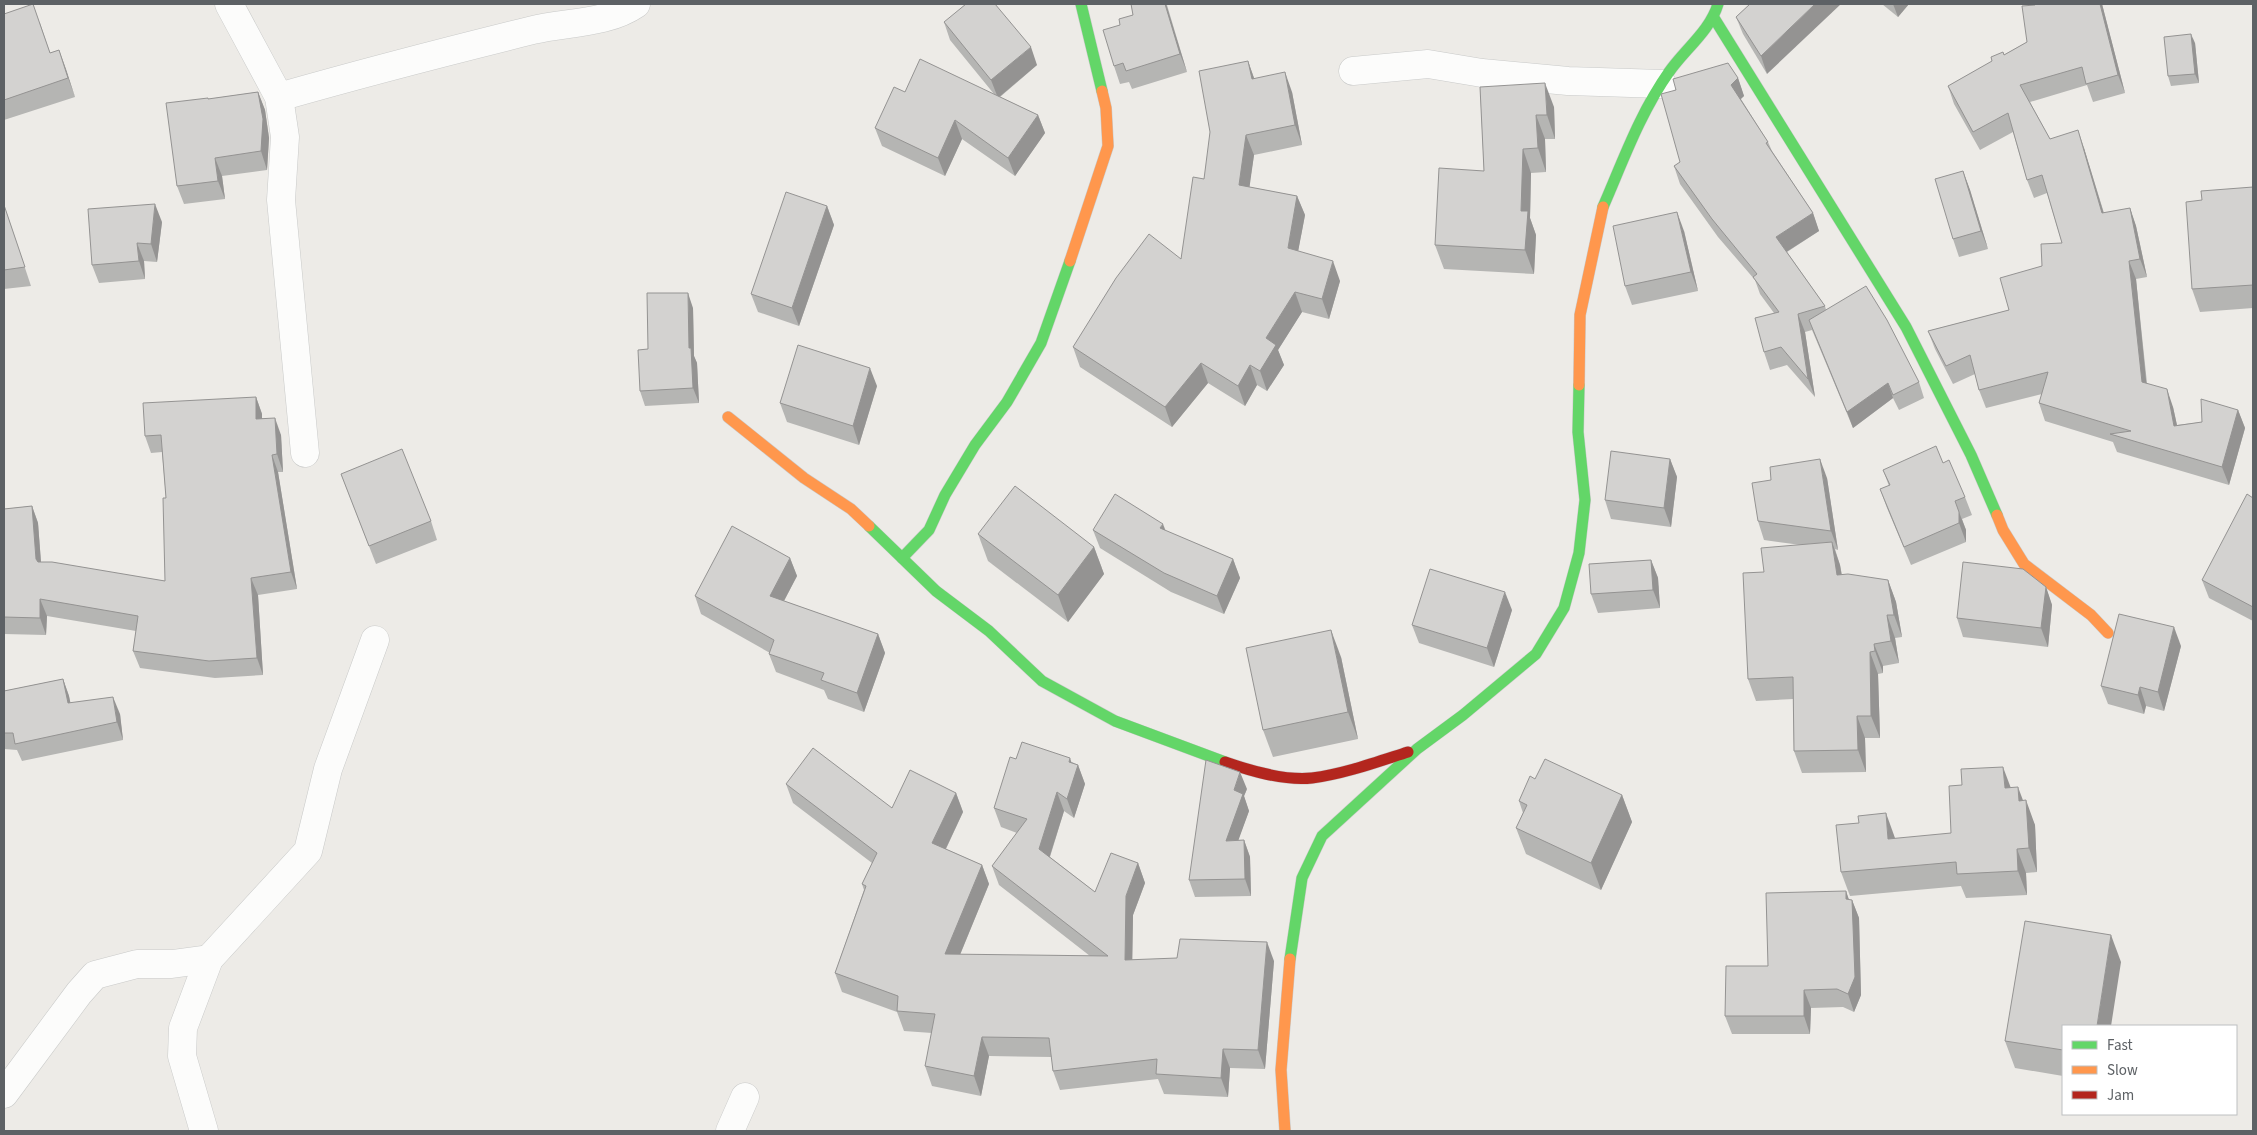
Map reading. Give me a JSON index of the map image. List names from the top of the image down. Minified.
{"legend":["Fast","Slow","Jam"]}
